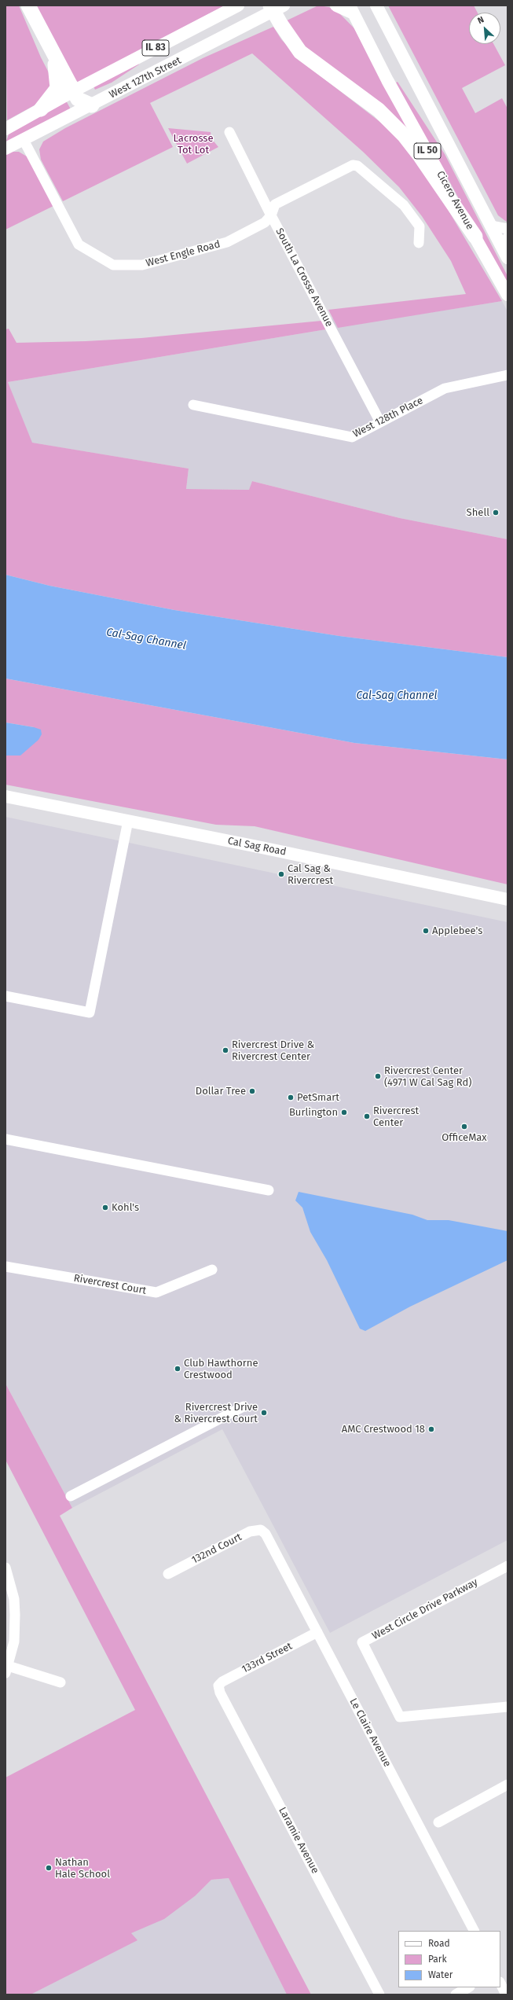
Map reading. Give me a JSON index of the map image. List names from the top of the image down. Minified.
{"streets":{"main road":["IL 83","West 127th Street","IL 50","Cicero Avenue","Cal Sag Road"],"street":["West Engle Road","South La Crosse Avenue","West 128th Place","Rivercrest Court","132nd Court","West Circle Drive Parkway","133rd Street","Le Claire Avenue","Laramie Avenue"]},"crossings":[["West 127th Street","West Engle Road"],["West Engle Road","South La Crosse Avenue"],["South La Crosse Avenue","West 128th Place"],["132nd Court","Le Claire Avenue"],["133rd Street","Le Claire Avenue"],["133rd Street","Laramie Avenue"]],"water":["Cal-Sag Channel"],"parks":["Lacrosse Tot Lot"],"places":["Shell","Cal Sag & Rivercrest","Applebee's","Rivercrest Drive & Rivercrest Center","Rivercrest Center (4971 W Cal Sag Rd)","Dollar Tree","PetSmart","Burlington","Rivercrest Center","OfficeMax","Kohl's","Club Hawthorne Crestwood","Rivercrest Drive & Rivercrest Court","AMC Crestwood 18","Nathan Hale School"],"legend":["Road","Park","Water"],"north":"top left"}
